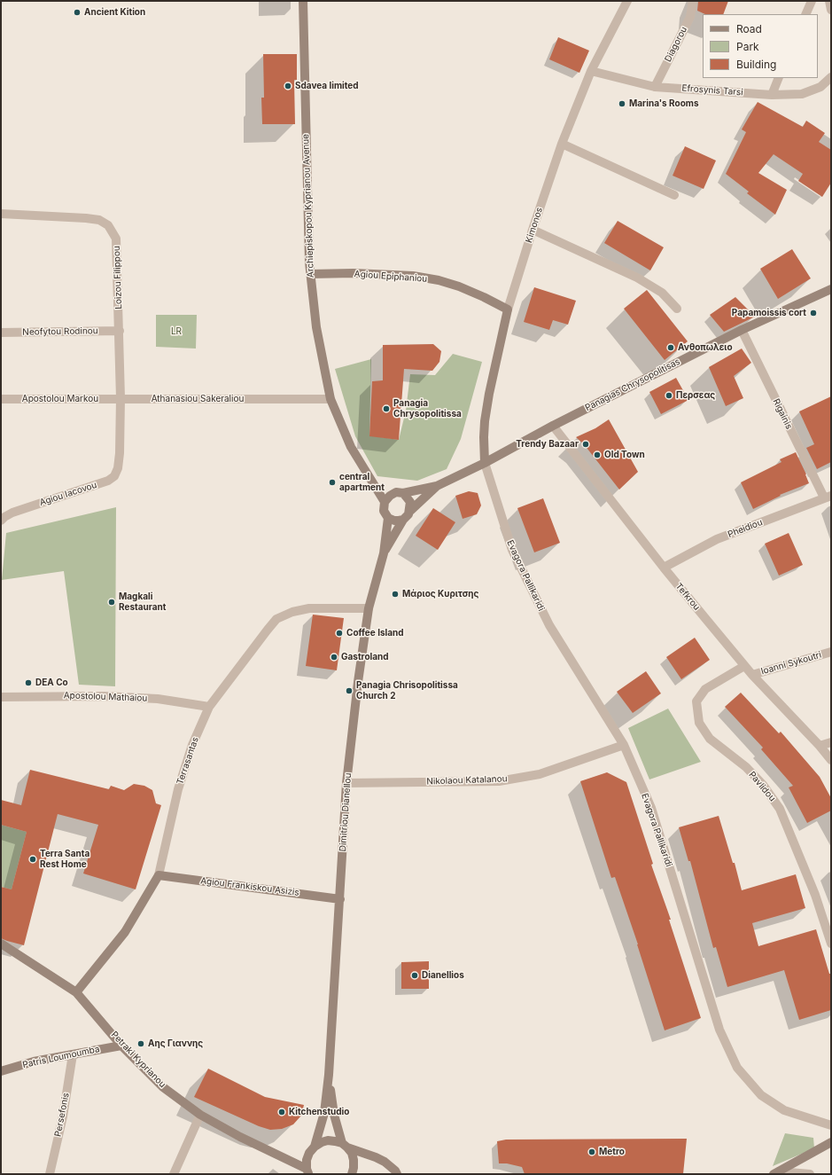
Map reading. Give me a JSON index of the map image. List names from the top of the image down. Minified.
{"streets":{"street":["Diagorou","Efrosynis Tarsi","Archiepiskopou Kyprianou Avenue","Kimonos","Agiou Epiphaniou","Loizou Filippou","Neofytou Rodinou","Panagias Chrysopolitisas","Apostolou Markou","Athanasiou Sakeraliou","Rigainis","Agiou Iacovou","Pheidiou","Evagora Pallikaridi","Tefkrou","Ioanni Sykoutri","Apostolou Mathaiou","Terrasantas","Nikolaou Katalanou","Pavlidou","Dimitriou Dianellou","Agiou Frankiskou Asizis","Patris Loumoumba","Petraki Kyprianou","Persefonis"]},"crossings":[["Diagorou","Efrosynis Tarsi"],["Efrosynis Tarsi","Kimonos"],["Archiepiskopou Kyprianou Avenue","Agiou Epiphaniou"],["Archiepiskopou Kyprianou Avenue","Panagias Chrysopolitisas"],["Archiepiskopou Kyprianou Avenue","Athanasiou Sakeraliou"],["Archiepiskopou Kyprianou Avenue","Dimitriou Dianellou"],["Kimonos","Agiou Epiphaniou"],["Kimonos","Panagias Chrysopolitisas"],["Kimonos","Evagora Pallikaridi"],["Loizou Filippou","Neofytou Rodinou"],["Loizou Filippou","Apostolou Markou"],["Loizou Filippou","Athanasiou Sakeraliou"],["Loizou Filippou","Agiou Iacovou"],["Panagias Chrysopolitisas","Rigainis"],["Panagias Chrysopolitisas","Evagora Pallikaridi"],["Panagias Chrysopolitisas","Tefkrou"],["Panagias Chrysopolitisas","Dimitriou Dianellou"],["Apostolou Markou","Athanasiou Sakeraliou"],["Apostolou Markou","Agiou Iacovou"],["Athanasiou Sakeraliou","Agiou Iacovou"],["Rigainis","Pheidiou"],["Pheidiou","Tefkrou"],["Evagora Pallikaridi","Nikolaou Katalanou"],["Tefkrou","Ioanni Sykoutri"],["Tefkrou","Pavlidou"],["Apostolou Mathaiou","Terrasantas"],["Terrasantas","Dimitriou Dianellou"],["Terrasantas","Agiou Frankiskou Asizis"],["Terrasantas","Petraki Kyprianou"],["Nikolaou Katalanou","Dimitriou Dianellou"],["Dimitriou Dianellou","Agiou Frankiskou Asizis"],["Dimitriou Dianellou","Petraki Kyprianou"],["Patris Loumoumba","Petraki Kyprianou"],["Patris Loumoumba","Persefonis"]],"parks":["LR"],"places":["Ancient Kition","Sdavea limited","Marina's Rooms","Papamoissis cort","Ανθοπωλειο","Περσεας","Panagia Chrysopolitissa","Trendy Bazaar","Old Town","central apartment","Μάριος Κυριτσης","Magkali Restaurant","Coffee Island","Gastroland","DEA Co","Panagia Chrisopolitissa Church 2","Terra Santa Rest Home","Dianellios","Αης Γιαννης","Kitchenstudio","Metro"],"legend":["Road","Park","Building"]}
